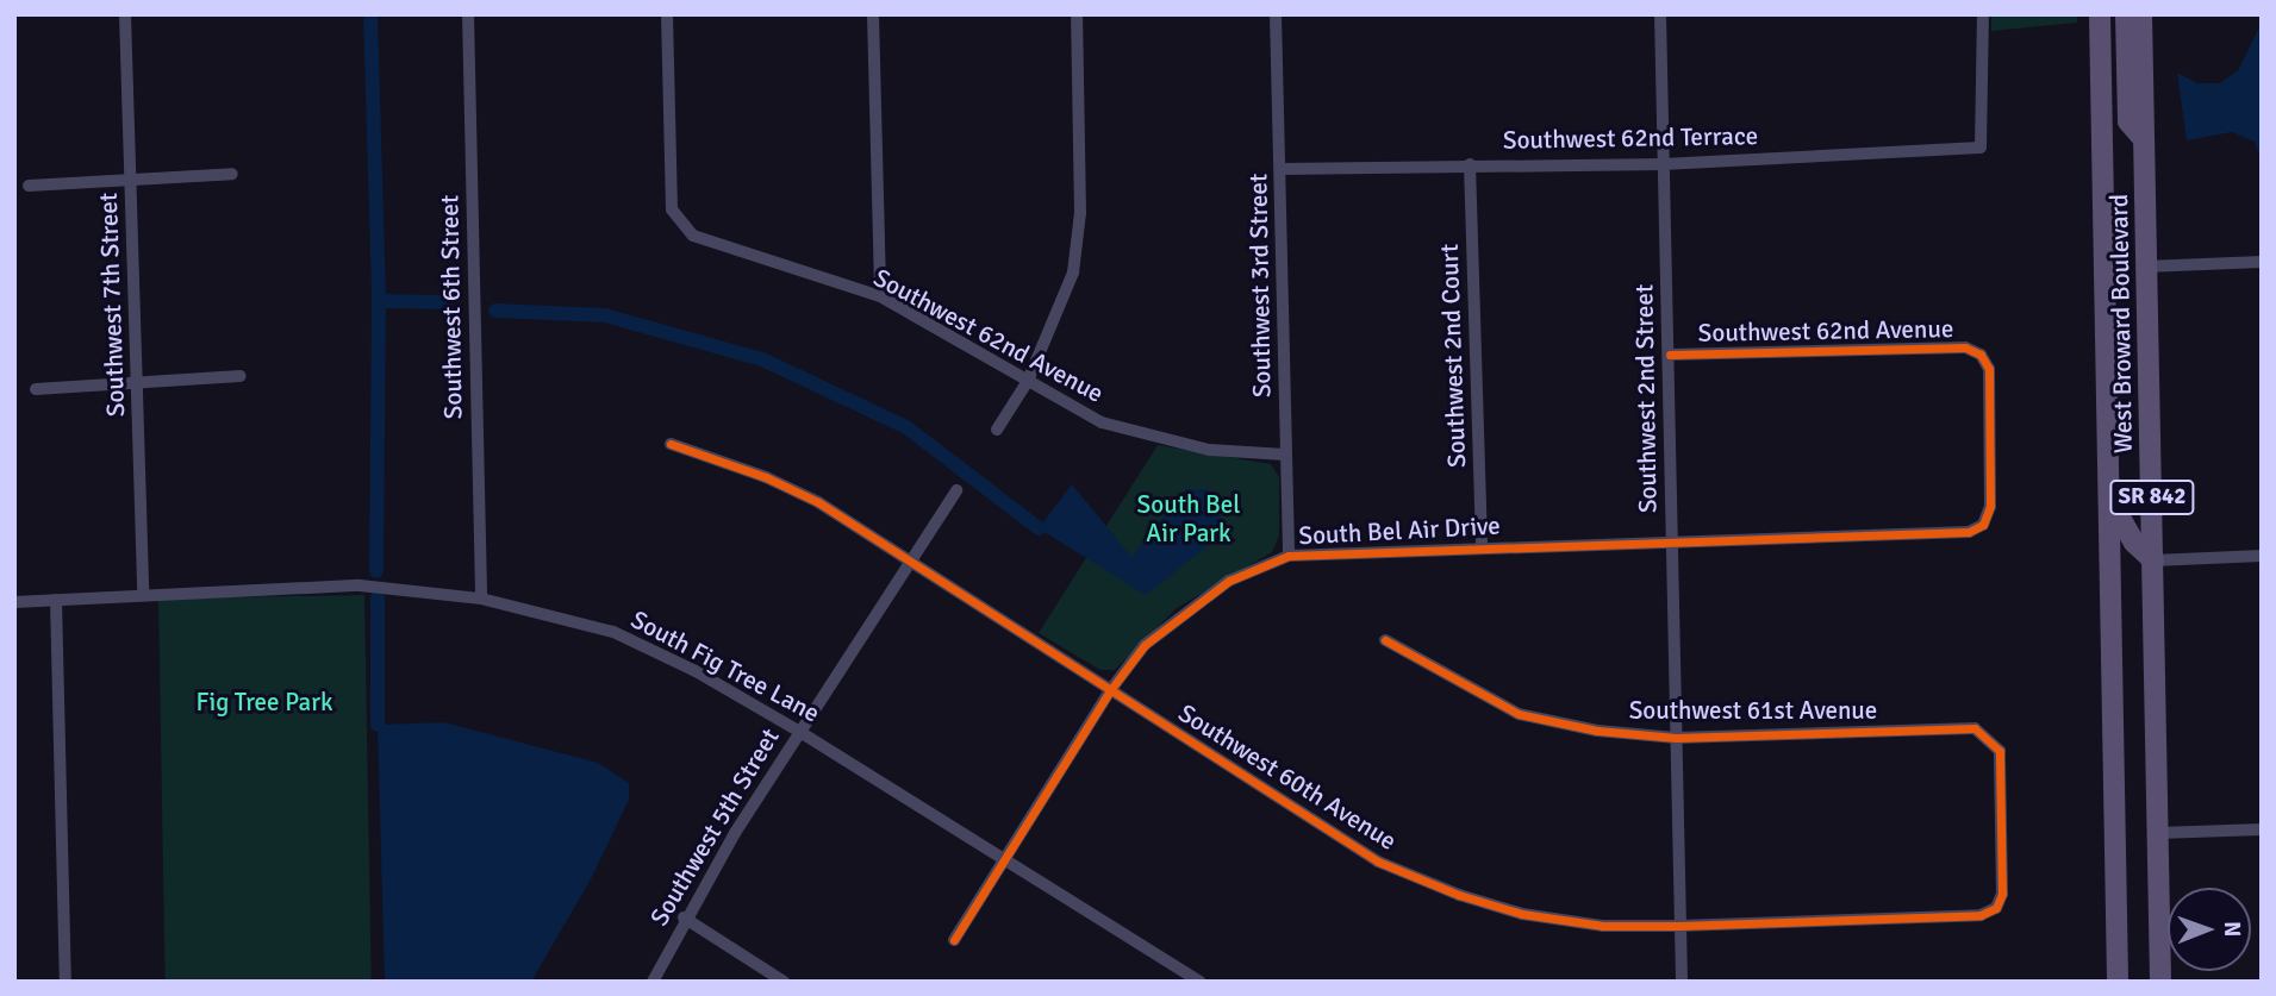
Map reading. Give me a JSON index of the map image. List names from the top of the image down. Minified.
{"streets":{"main road":["West Broward Boulevard","SR 842"],"street":["Southwest 62nd Terrace","Southwest 3rd Street","Southwest 7th Street","Southwest 6th Street","Southwest 62nd Avenue","Southwest 2nd Court","Southwest 2nd Street","South Bel Air Drive","South Fig Tree Lane","Southwest 61st Avenue","Southwest 60th Avenue","Southwest 5th Street"]},"crossings":[["Southwest 62nd Terrace","Southwest 3rd Street"],["Southwest 62nd Terrace","Southwest 2nd Court"],["Southwest 62nd Terrace","Southwest 2nd Street"],["Southwest 3rd Street","Southwest 62nd Avenue"],["Southwest 3rd Street","South Bel Air Drive"],["Southwest 7th Street","South Fig Tree Lane"],["Southwest 6th Street","South Fig Tree Lane"],["Southwest 62nd Avenue","Southwest 2nd Street"],["Southwest 62nd Avenue","South Bel Air Drive"],["Southwest 2nd Court","South Bel Air Drive"],["Southwest 2nd Street","South Bel Air Drive"],["Southwest 2nd Street","Southwest 61st Avenue"],["Southwest 2nd Street","Southwest 60th Avenue"],["South Bel Air Drive","South Fig Tree Lane"],["South Bel Air Drive","Southwest 60th Avenue"],["South Fig Tree Lane","Southwest 5th Street"],["Southwest 61st Avenue","Southwest 60th Avenue"],["Southwest 60th Avenue","Southwest 5th Street"]],"parks":["South Bel Air Park","Fig Tree Park"],"north":"right"}
